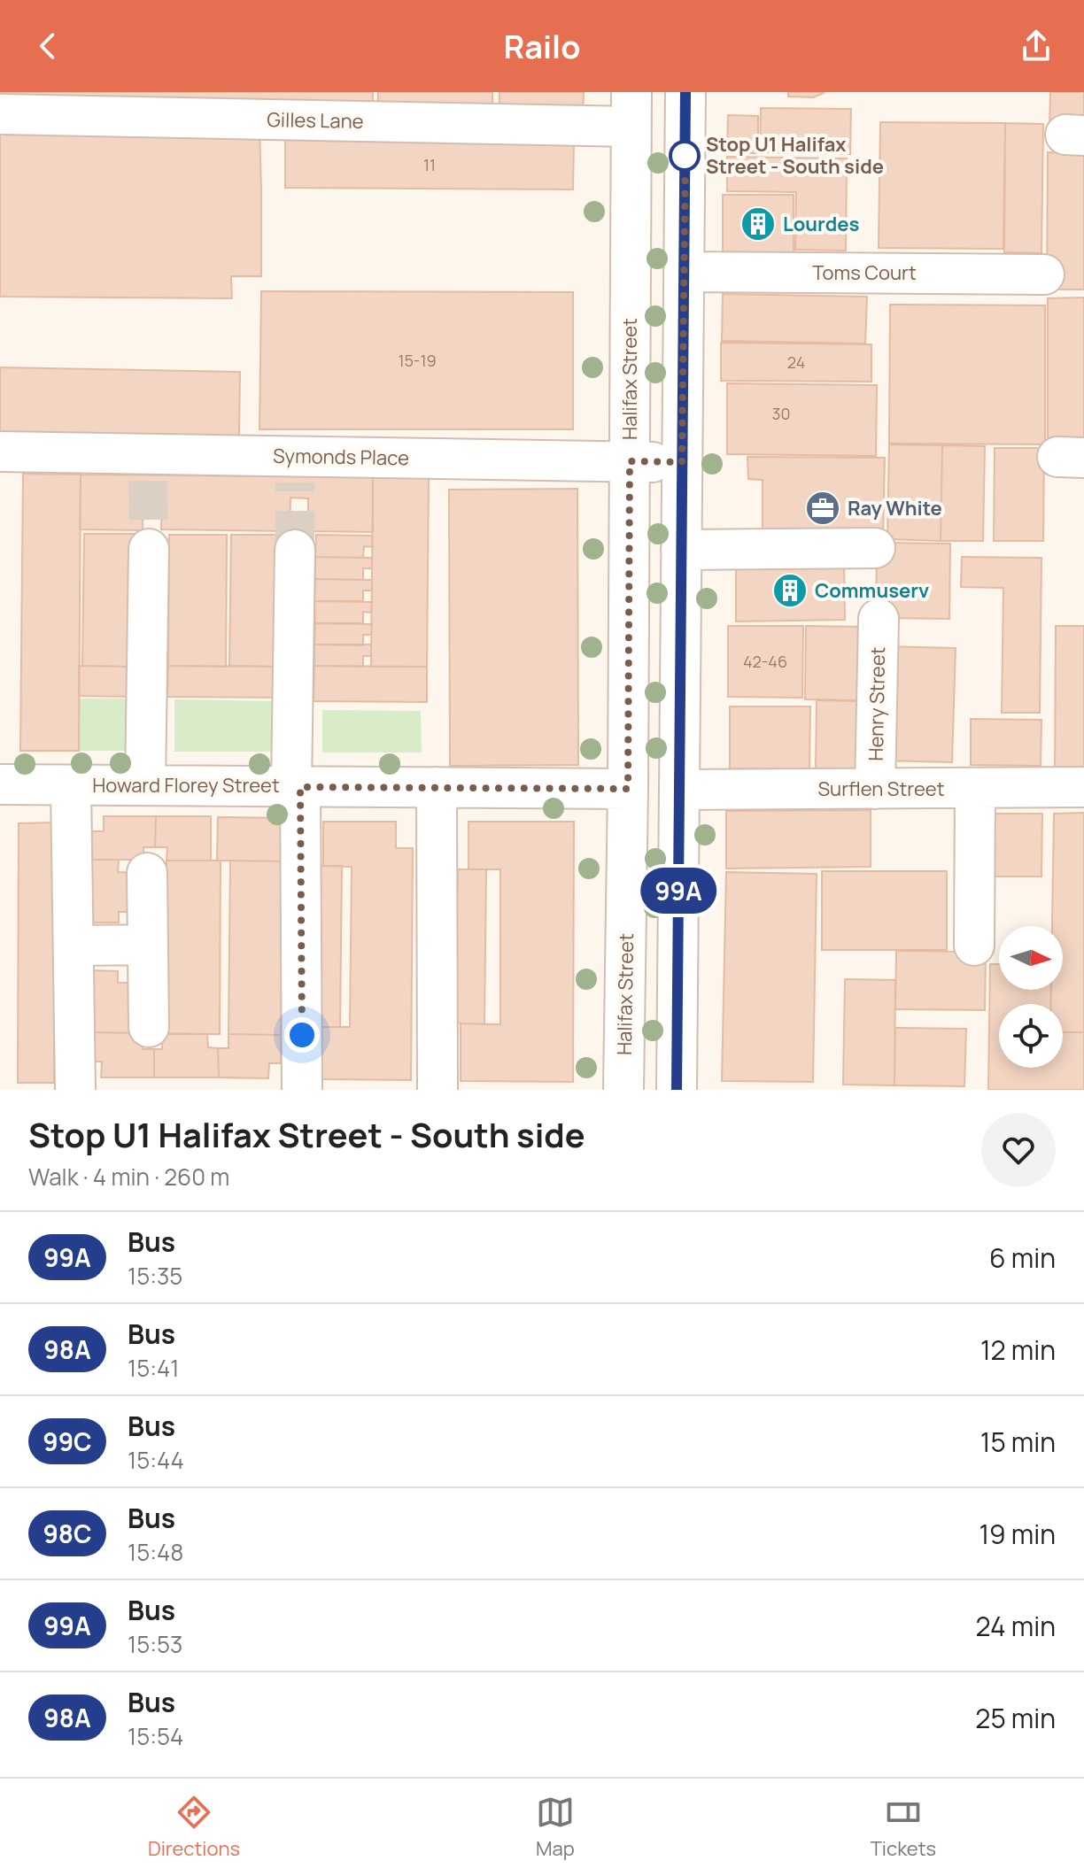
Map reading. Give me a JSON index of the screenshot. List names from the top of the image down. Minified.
{"streets":{"street":["Gilles Lane","Toms Court","Halifax Street","Symonds Place","Henry Street","Howard Florey Street","Surflen Street"]},"crossings":[["Gilles Lane","Halifax Street"],["Halifax Street","Symonds Place"],["Halifax Street","Howard Florey Street"],["Henry Street","Surflen Street"]],"places":{"other":["Stop U1 Halifax Street - South side"],"building":["Lourdes","Commuserv"],"office":["Ray White"]},"lines":["bus line 99A"],"house_numbers":["11","15-19","24","30","42-46"],"north":"right","page":{"header":"Railo","on_map":"99A","heading":["Stop U1 Halifax Street - South side","Walk · 4 min · 260 m"],"list":[{"mark":"99A","name":"Bus","note":"15:35","value":"6 min"},{"mark":"98A","name":"Bus","note":"15:41","value":"12 min"},{"mark":"99C","name":"Bus","note":"15:44","value":"15 min"},{"mark":"98C","name":"Bus","note":"15:48","value":"19 min"},{"mark":"99A","name":"Bus","note":"15:53","value":"24 min"},{"mark":"98A","name":"Bus","note":"15:54","value":"25 min"}],"tabs":["Directions","Map","Tickets"]}}
